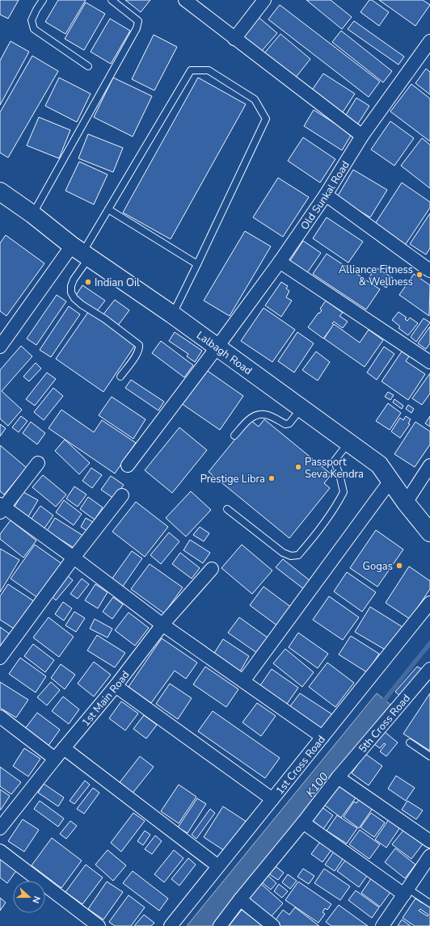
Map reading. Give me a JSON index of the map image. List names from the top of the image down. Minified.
{"streets":{"main road":["Lalbagh Road"],"street":["Old Sunkal Road","1st Main Road","5th Cross Road","1st Cross Road"]},"crossings":[["Old Sunkal Road","Lalbagh Road"]],"water":["K100"],"places":["Alliance Fitness & Wellness","Indian Oil","Passport Seva Kendra","Prestige Libra","Gogas"],"north":"right"}
